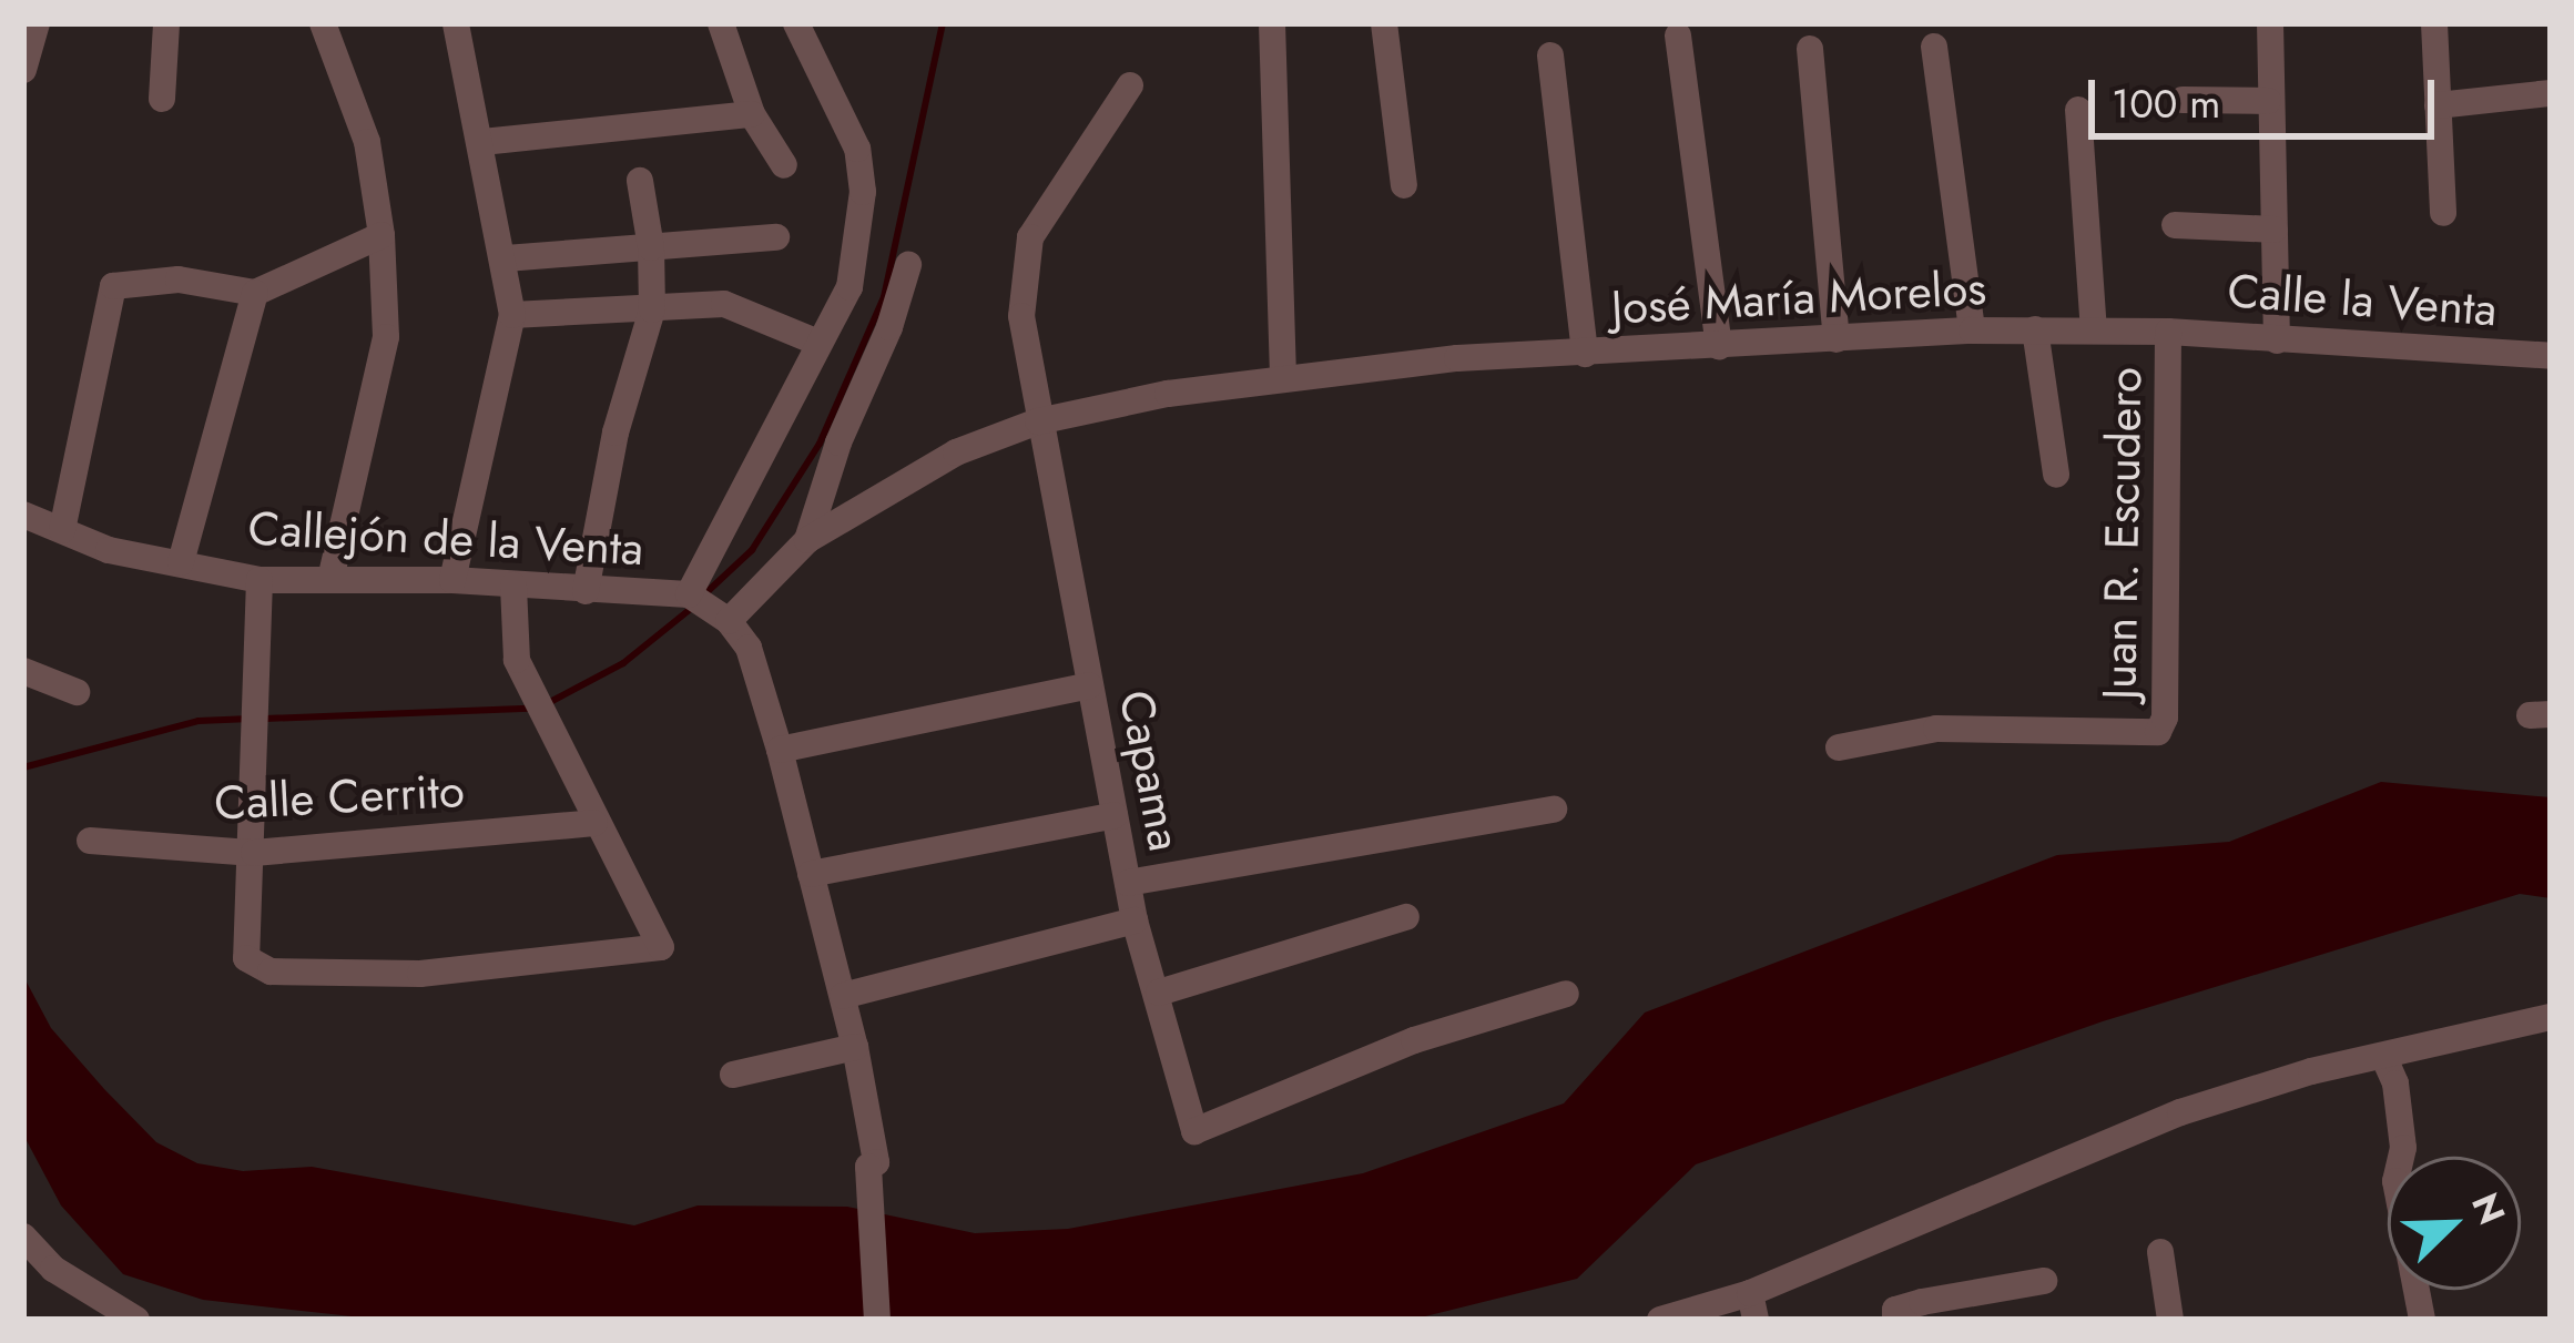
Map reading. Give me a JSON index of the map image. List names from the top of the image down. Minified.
{"streets":{"street":["José María Morelos","Calle la Venta","Juan R. Escudero","Callejón de la Venta","Capama","Calle Cerrito"]},"crossings":[["José María Morelos","Calle la Venta"],["José María Morelos","Juan R. Escudero"],["José María Morelos","Capama"],["Calle la Venta","Juan R. Escudero"]],"scale_bar":"100 m","north":"top right"}
